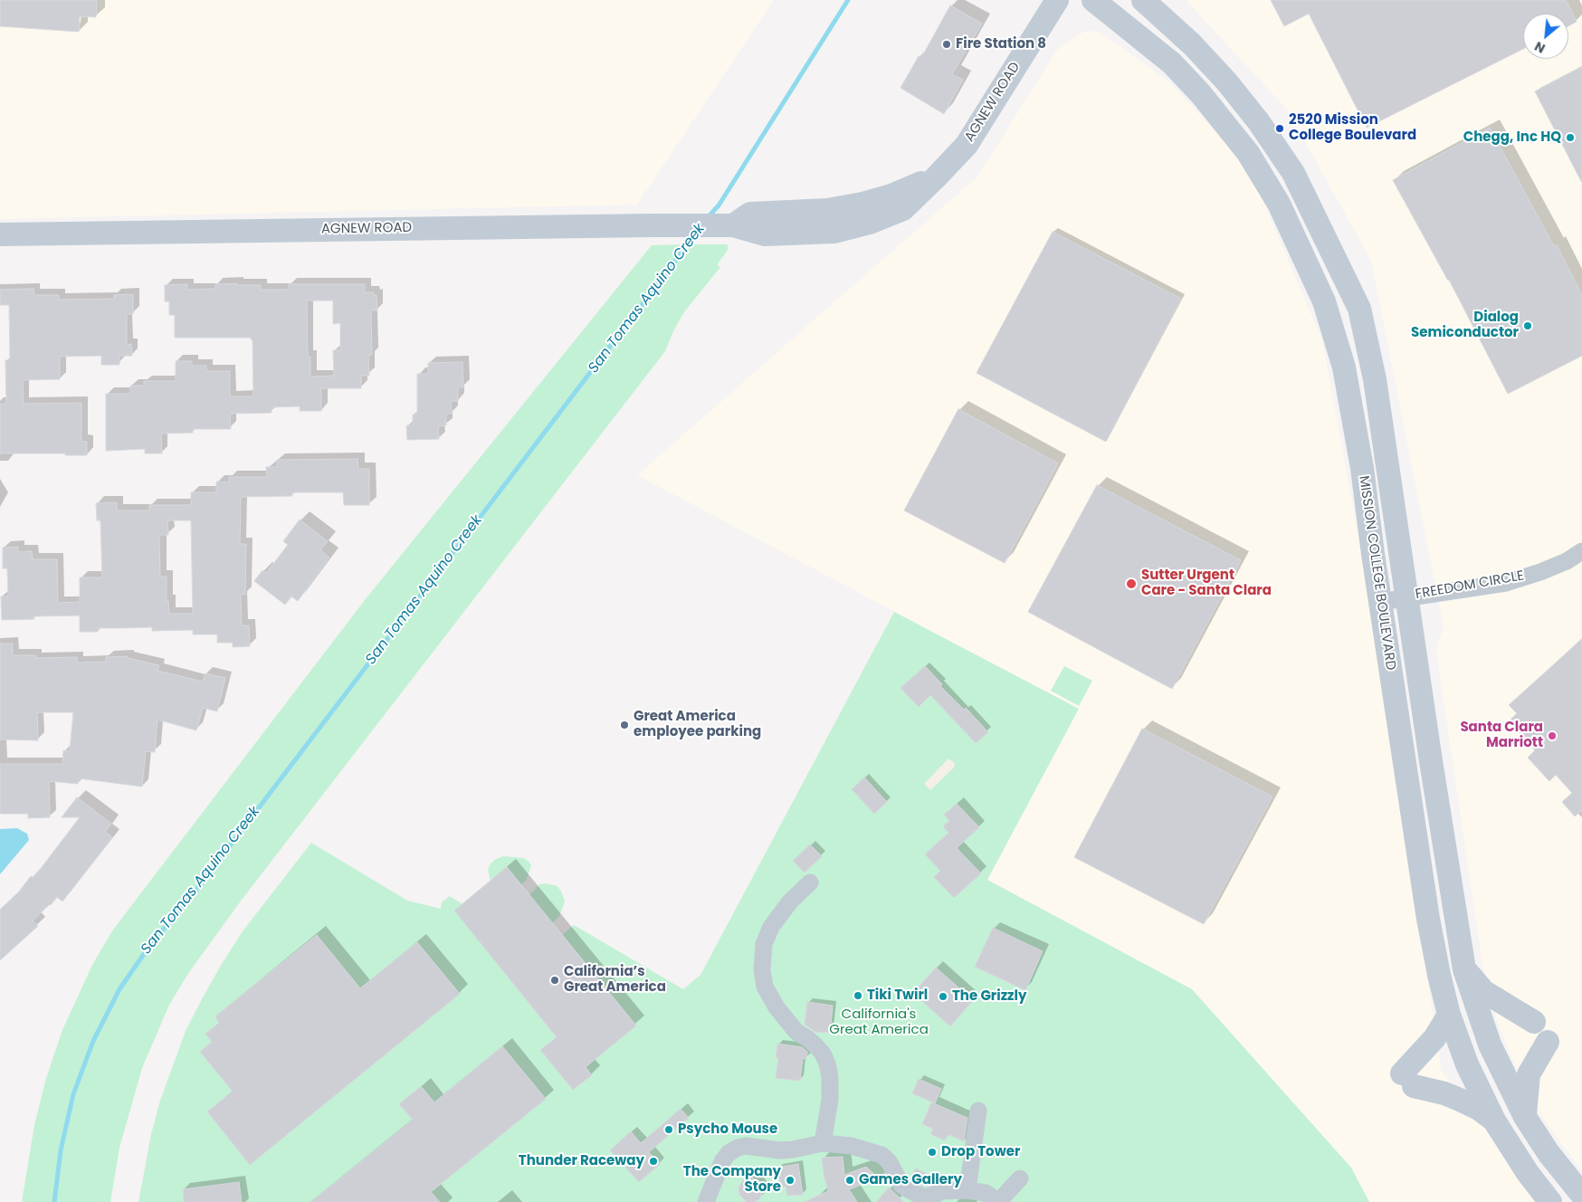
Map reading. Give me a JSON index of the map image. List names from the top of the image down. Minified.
{"streets":{"main road":["AGNEW ROAD","MISSION COLLEGE BOULEVARD"],"street":["FREEDOM CIRCLE"]},"crossings":[["MISSION COLLEGE BOULEVARD","FREEDOM CIRCLE"]],"water":["San Tomas Aquino Creek"],"parks":["California's Great America"],"places":["Fire Station 8","2520 Mission College Boulevard","Chegg, Inc HQ","Dialog Semiconductor","Sutter Urgent Care - Santa Clara","Great America employee parking","Santa Clara Marriott","California’s Great America","Tiki Twirl","The Grizzly","Psycho Mouse","Drop Tower","Thunder Raceway","The Company Store","Games Gallery"],"north":"bottom left"}
